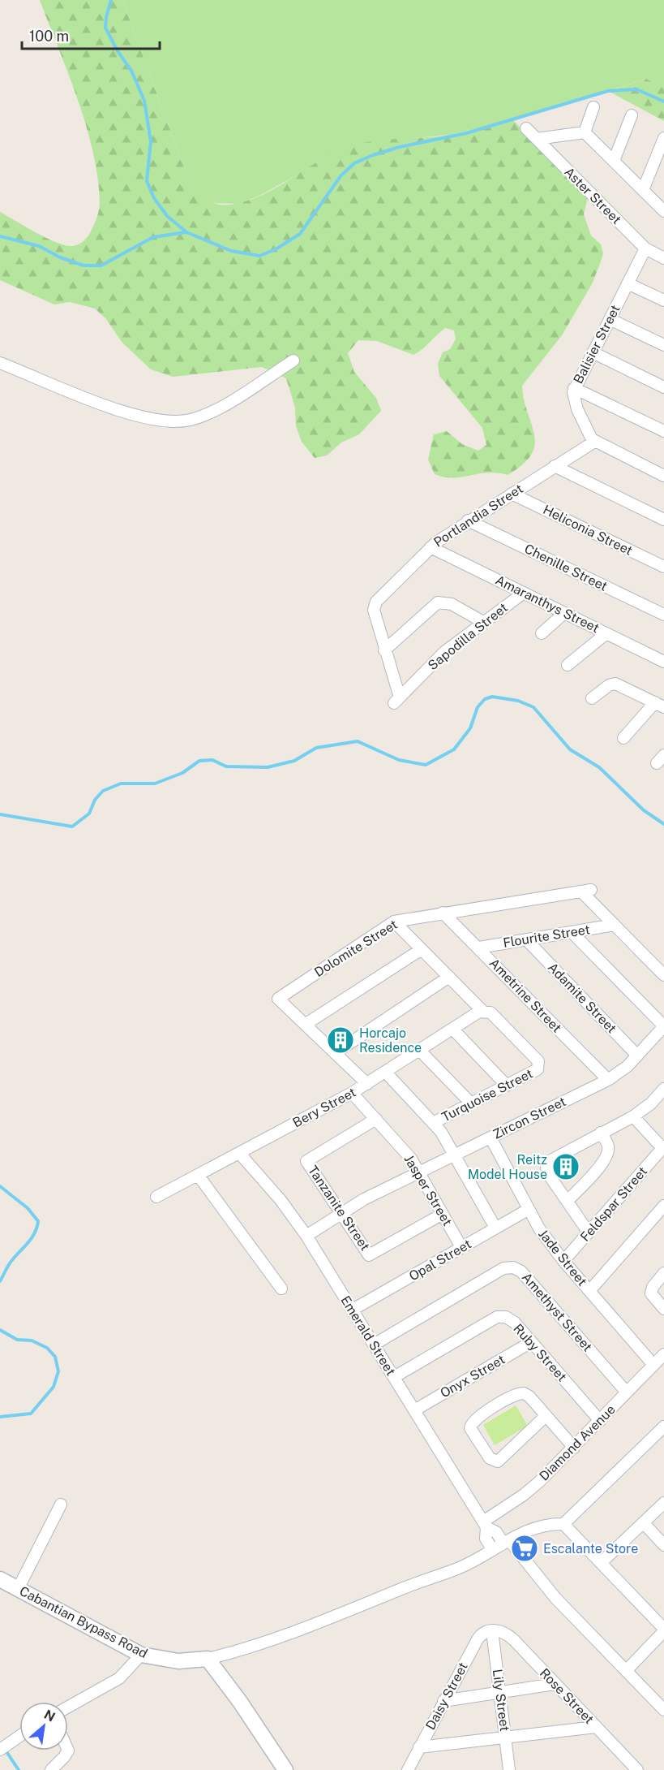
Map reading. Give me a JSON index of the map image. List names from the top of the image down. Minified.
{"streets":{"main road":["Cabantian Bypass Road"],"street":["Aster Street","Balisier Street","Portlandia Street","Heliconia Street","Chenille Street","Amaranthys Street","Sapodilla Street","Flourite Street","Dolomite Street","Ametrine Street","Adamite Street","Turquoise Street","Bery Street","Zircon Street","Jasper Street","Feldspar Street","Tanzanite Street","Jade Street","Opal Street","Amethyst Street","Emerald Street","Ruby Street","Onyx Street","Diamond Avenue","Daisy Street","Rose Street","Lily Street"]},"crossings":[["Aster Street","Balisier Street"],["Balisier Street","Portlandia Street"],["Portlandia Street","Heliconia Street"],["Portlandia Street","Chenille Street"],["Portlandia Street","Amaranthys Street"],["Portlandia Street","Sapodilla Street"],["Amaranthys Street","Sapodilla Street"],["Flourite Street","Dolomite Street"],["Flourite Street","Ametrine Street"],["Flourite Street","Adamite Street"],["Dolomite Street","Ametrine Street"],["Dolomite Street","Bery Street"],["Ametrine Street","Zircon Street"],["Adamite Street","Zircon Street"],["Turquoise Street","Bery Street"],["Bery Street","Jasper Street"],["Bery Street","Emerald Street"],["Zircon Street","Jasper Street"],["Zircon Street","Tanzanite Street"],["Zircon Street","Jade Street"],["Zircon Street","Emerald Street"],["Jasper Street","Tanzanite Street"],["Jasper Street","Opal Street"],["Feldspar Street","Jade Street"],["Jade Street","Opal Street"],["Jade Street","Diamond Avenue"],["Opal Street","Emerald Street"],["Amethyst Street","Emerald Street"],["Amethyst Street","Diamond Avenue"],["Emerald Street","Ruby Street"],["Emerald Street","Onyx Street"],["Emerald Street","Diamond Avenue"],["Ruby Street","Onyx Street"],["Ruby Street","Diamond Avenue"],["Daisy Street","Rose Street"],["Daisy Street","Lily Street"],["Rose Street","Lily Street"]],"places":{"building":["Horcajo Residence","Reitz Model House"],"supermarket":["Escalante Store"]},"scale_bar":"100 m","north":"top right"}
